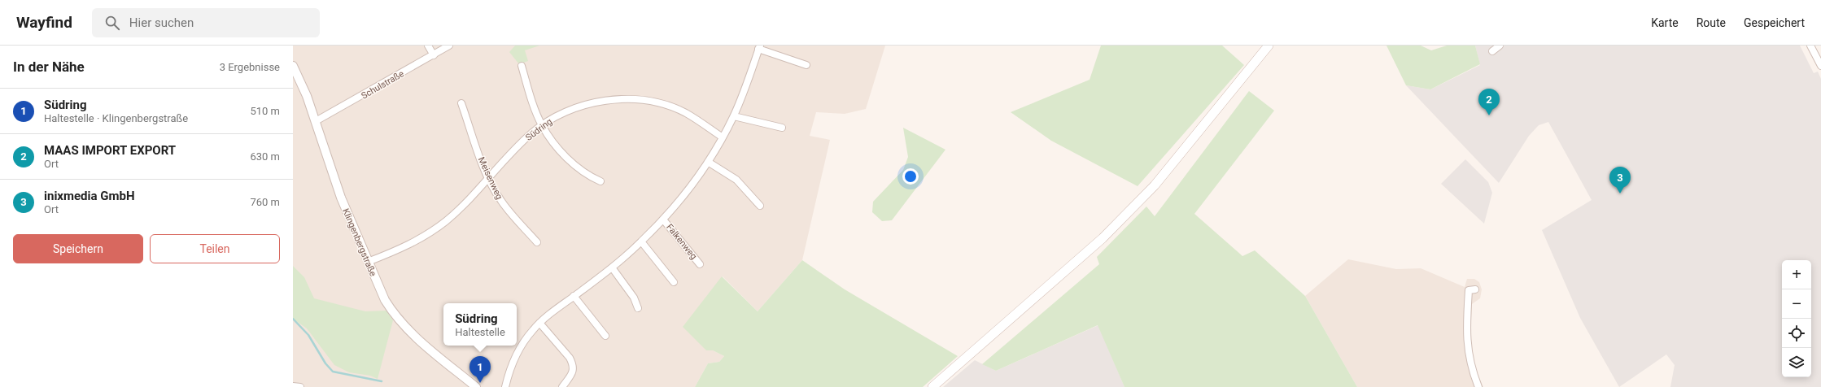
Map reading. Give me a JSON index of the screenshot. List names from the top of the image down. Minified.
{"streets":{"street":["Schulstraße","Südring","Meisenweg","Falkenweg","Klingenbergstraße"]},"crossings":[["Schulstraße","Klingenbergstraße"],["Südring","Meisenweg"],["Südring","Klingenbergstraße"]],"page":{"header":"Wayfind","search":"Hier suchen","nav":["Karte","Route","Gespeichert"],"heading":["In der Nähe","3 Ergebnisse"],"list":[{"mark":"1","name":"Südring","note":"Haltestelle · Klingenbergstraße","value":"510 m"},{"mark":"2","name":"MAAS IMPORT EXPORT","note":"Ort","value":"630 m"},{"mark":"3","name":"inixmedia GmbH","note":"Ort","value":"760 m"}],"pins":["2","3","1"],"buttons":["Speichern","Teilen"],"map_buttons":["+","−"],"popup":["Südring","Haltestelle"]}}
